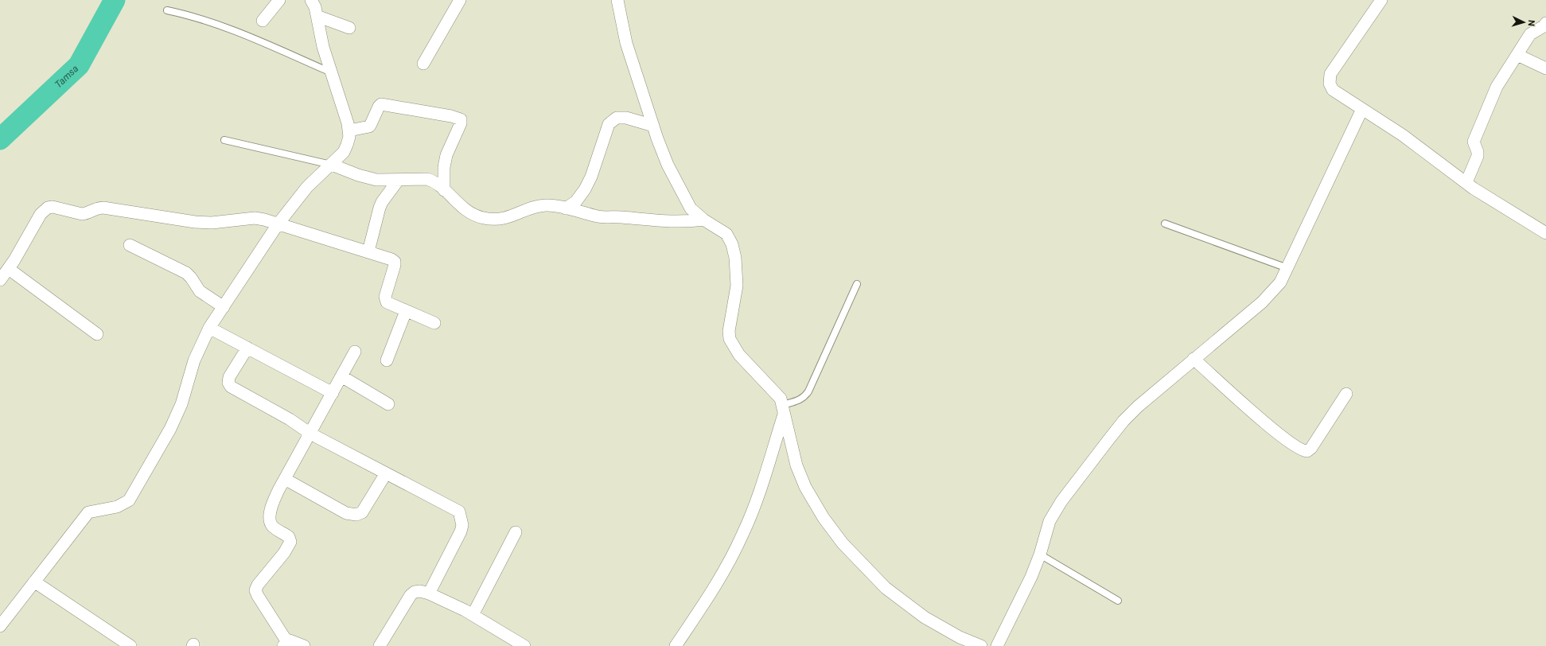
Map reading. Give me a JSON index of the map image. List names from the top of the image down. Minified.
{"water":["Tamsa"],"north":"right"}
